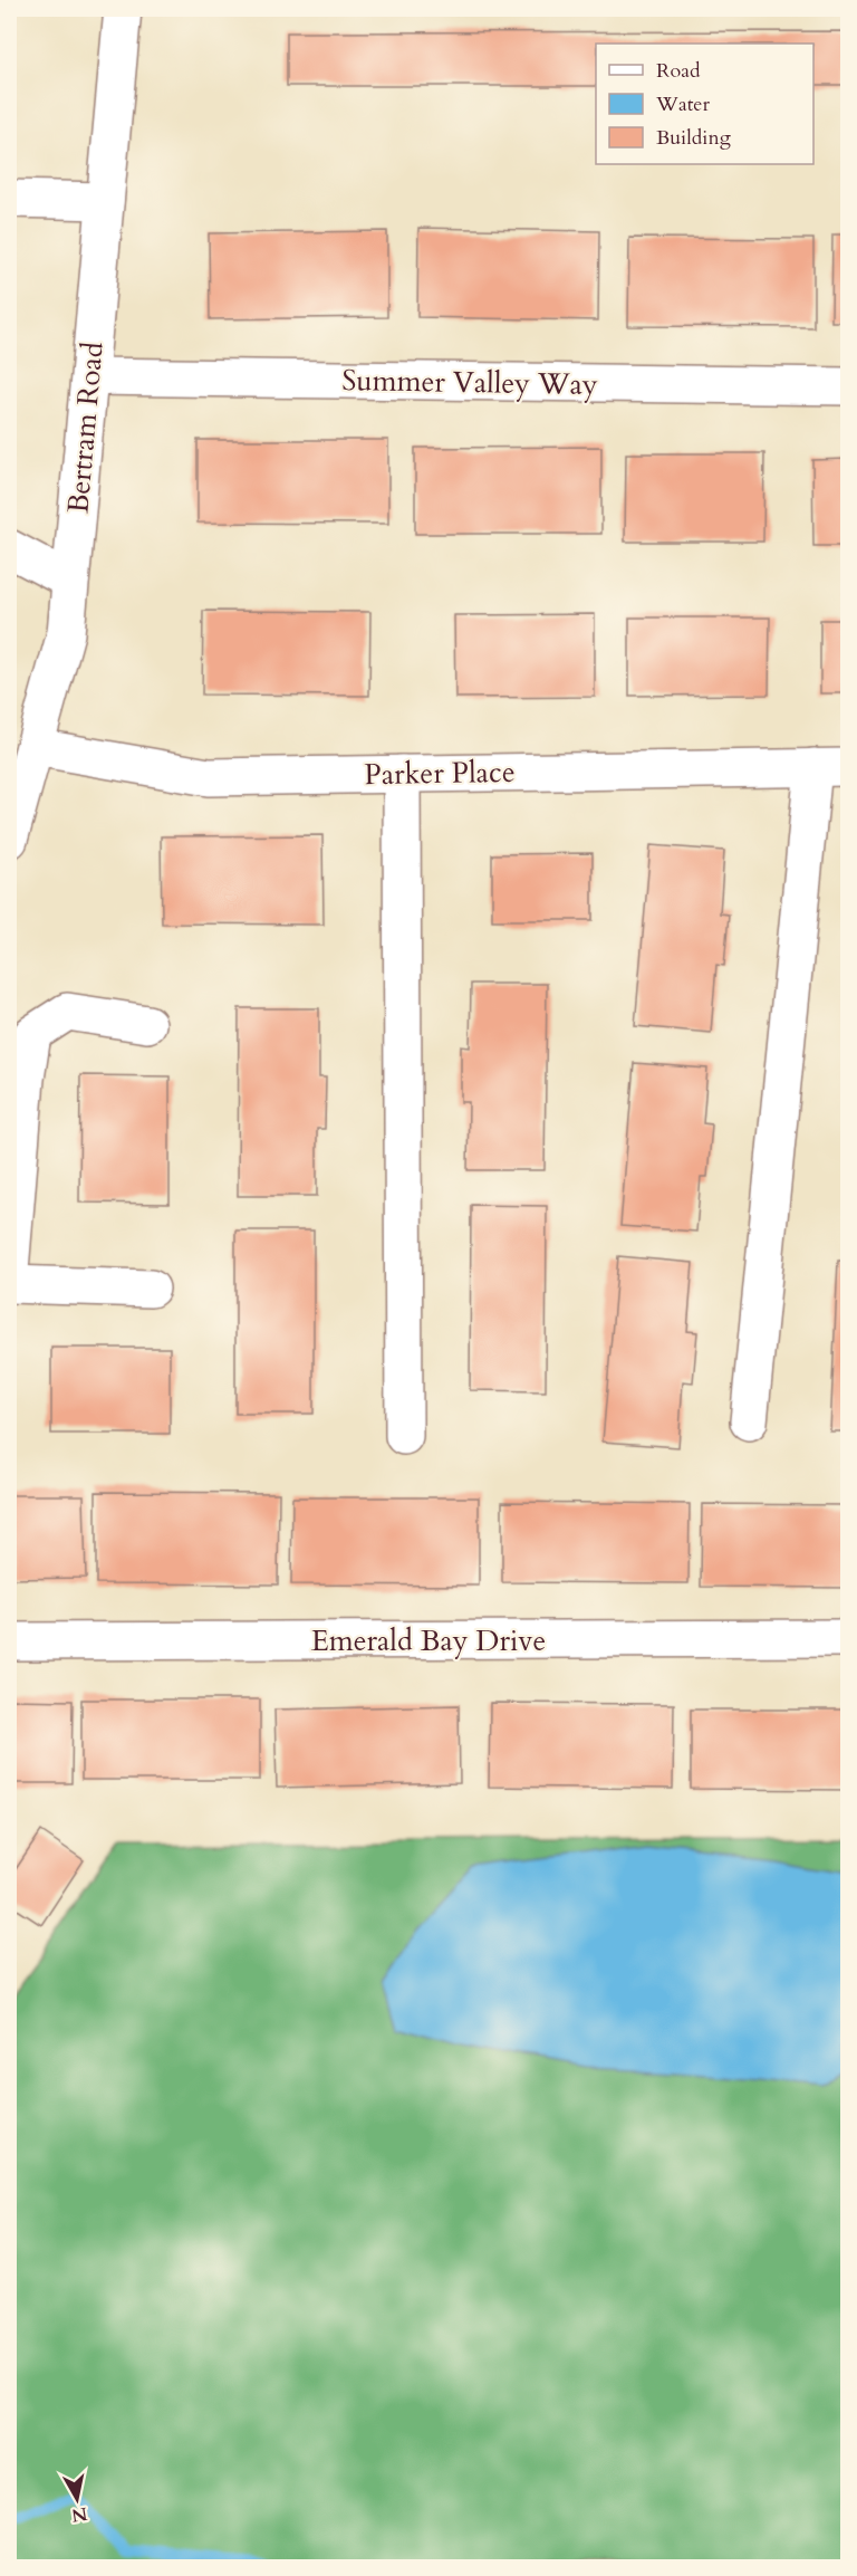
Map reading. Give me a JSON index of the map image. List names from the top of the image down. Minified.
{"streets":{"street":["Summer Valley Way","Bertram Road","Parker Place","Emerald Bay Drive"]},"crossings":[["Summer Valley Way","Bertram Road"],["Bertram Road","Parker Place"]],"legend":["Road","Water","Building"],"north":"bottom"}
